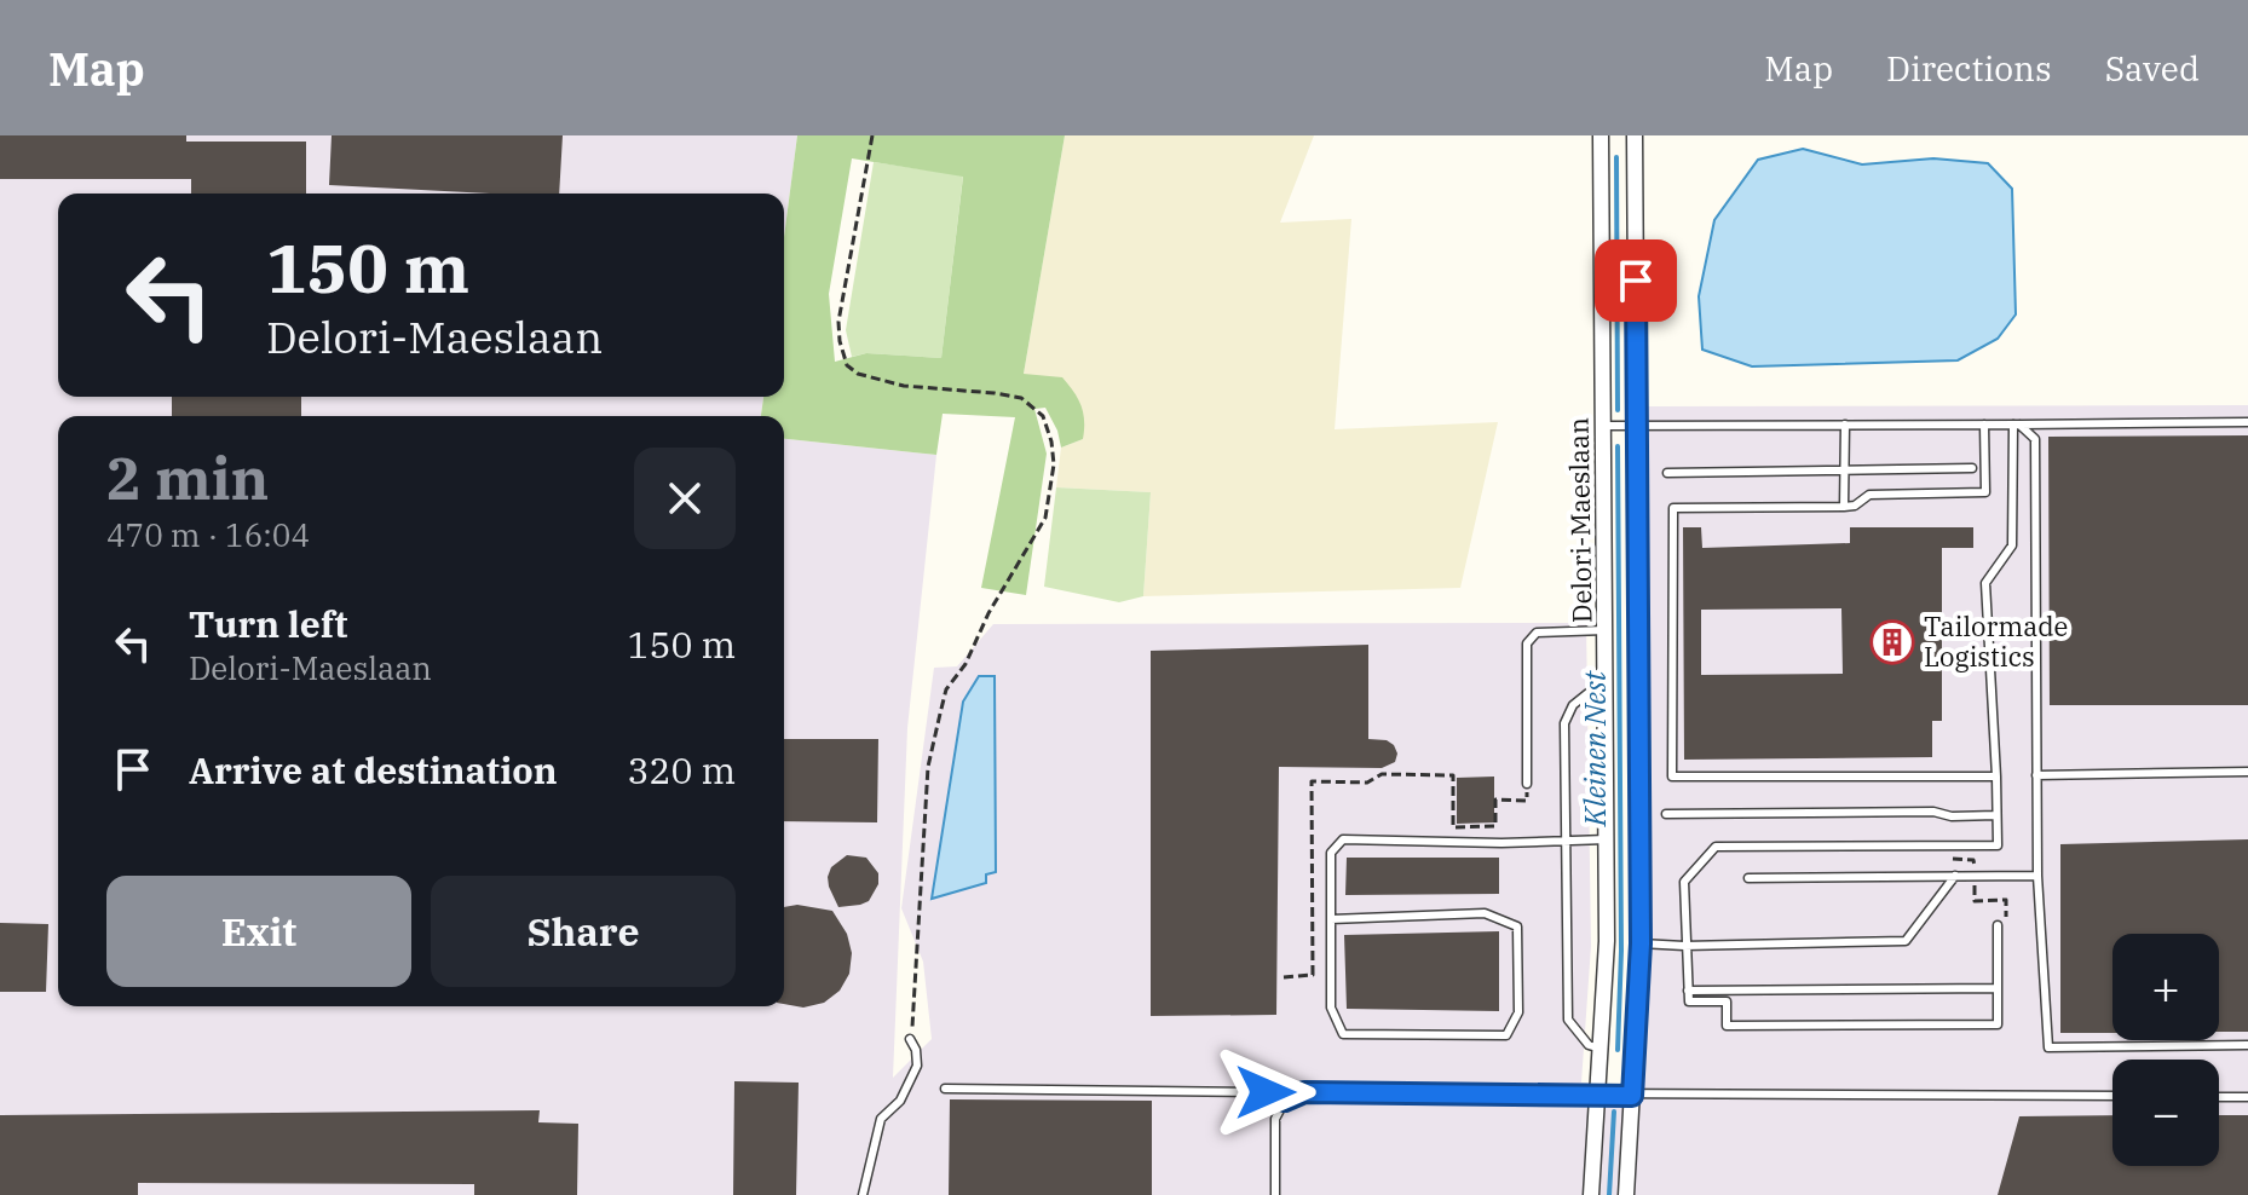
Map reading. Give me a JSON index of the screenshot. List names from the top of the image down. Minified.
{"streets":{"street":["Delori-Maeslaan"]},"water":["Kleinen Nest"],"places":{"building":["Tailormade Logistics"]},"page":{"header":"Map","nav":["Map","Directions","Saved"],"turn":["150 m","Delori-Maeslaan"],"heading":["2 min","470 m · 16:04"],"list":[{"name":"Turn left","note":"Delori-Maeslaan","value":"150 m"},{"name":"Arrive at destination","value":"320 m"}],"buttons":["Exit","Share"],"map_buttons":["+","−"]}}
